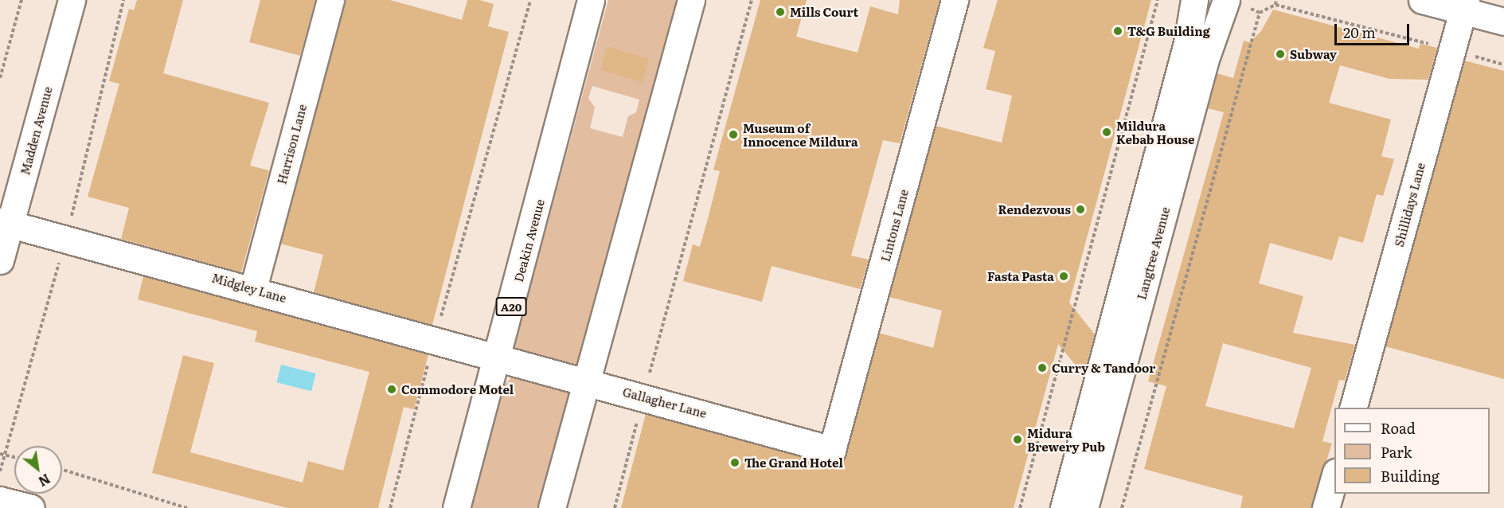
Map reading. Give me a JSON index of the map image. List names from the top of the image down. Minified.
{"streets":{"main road":["Madden Avenue","Harrison Lane","Shillidays Lane","Lintons Lane","Deakin Avenue","Langtree Avenue","Midgley Lane","A20","Gallagher Lane"]},"crossings":[["Madden Avenue","Midgley Lane"],["Harrison Lane","Midgley Lane"],["Lintons Lane","Gallagher Lane"],["Deakin Avenue","Midgley Lane"],["Deakin Avenue","Gallagher Lane"],["Midgley Lane","Gallagher Lane"]],"places":["Mills Court","T&G Building","Subway","Mildura Kebab House","Museum of Innocence Mildura","Rendezvous","Fasta Pasta","Curry & Tandoor","Commodore Motel","Midura Brewery Pub","The Grand Hotel"],"legend":["Road","Park","Building"],"scale_bar":"20 m","north":"bottom right"}
